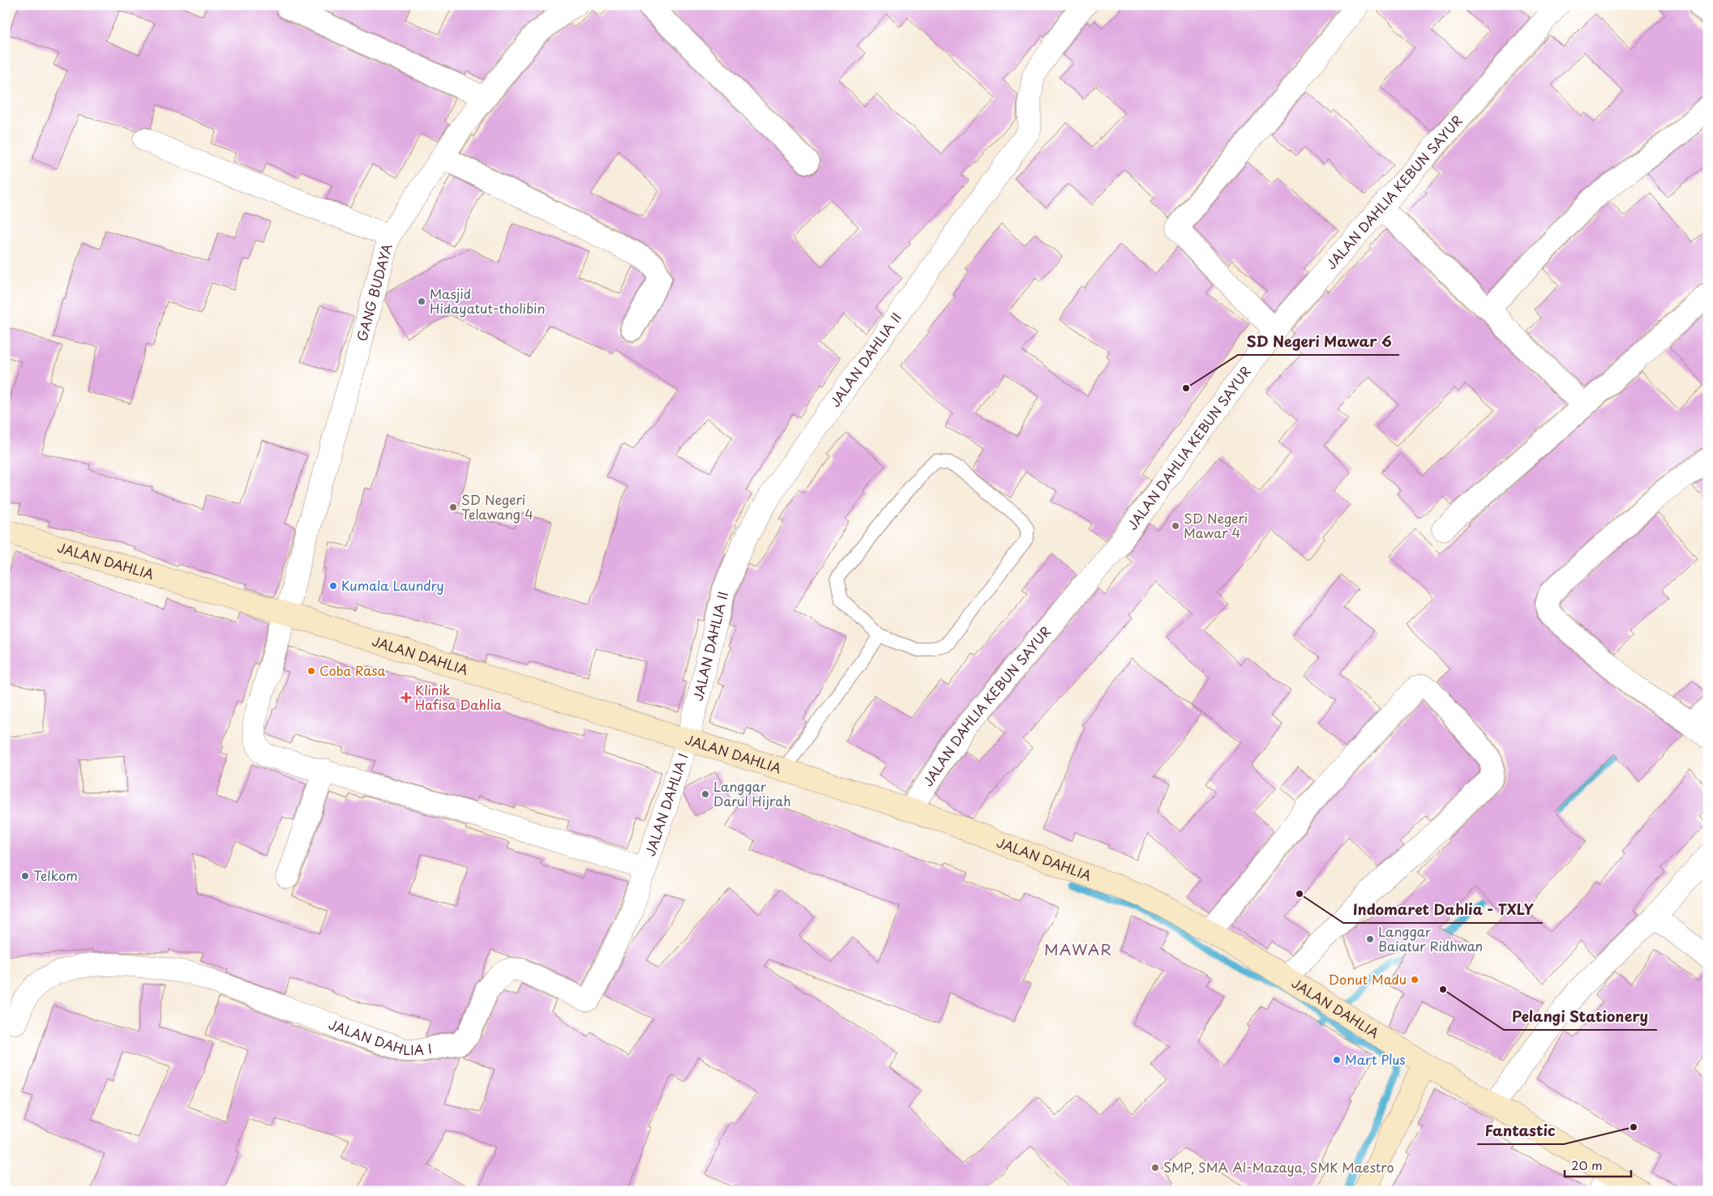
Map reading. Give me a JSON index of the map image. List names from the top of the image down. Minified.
{"streets":{"street":["JALAN DAHLIA KEBUN SAYUR","GANG BUDAYA","JALAN DAHLIA II","JALAN DAHLIA","JALAN DAHLIA I"]},"crossings":[["JALAN DAHLIA KEBUN SAYUR","JALAN DAHLIA"],["GANG BUDAYA","JALAN DAHLIA"],["GANG BUDAYA","JALAN DAHLIA I"],["JALAN DAHLIA II","JALAN DAHLIA"],["JALAN DAHLIA II","JALAN DAHLIA I"],["JALAN DAHLIA","JALAN DAHLIA I"]],"districts":["MAWAR"],"places":{"other":["Masjid Hidayatut-tholibin","SD Negeri Mawar 6","SD Negeri Telawang 4","SD Negeri Mawar 4","Kumala Laundry","Coba Rasa","Langgar Darul Hijrah","Telkom","Indomaret Dahlia - TXLY","Langgar Baiatur Ridhwan","Donut Madu","Pelangi Stationery","Mart Plus","Fantastic","SMP, SMA Al-Mazaya, SMK Maestro"],"health":["Klinik Hafisa Dahlia"]},"scale_bar":"20 m"}
